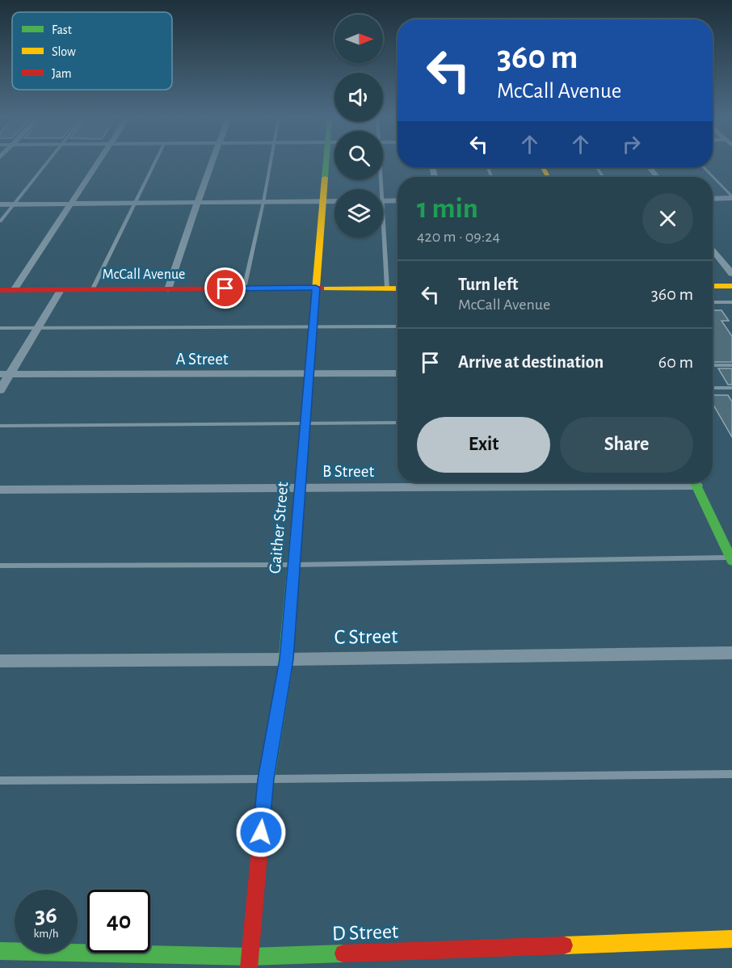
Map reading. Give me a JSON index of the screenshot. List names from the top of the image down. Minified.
{"streets":{"street":["McCall Avenue","A Street","B Street","Gaither Street","C Street","D Street"]},"crossings":[["McCall Avenue","Gaither Street"],["A Street","Gaither Street"],["B Street","Gaither Street"],["Gaither Street","C Street"],["Gaither Street","D Street"]],"legend":["Fast","Slow","Jam"],"north":"right","page":{"turn":["360 m","McCall Avenue"],"heading":["1 min","420 m · 09:24"],"list":[{"name":"Turn left","note":"McCall Avenue","value":"360 m"},{"name":"Arrive at destination","value":"60 m"}],"buttons":["Exit","Share"],"speed":"36 km/h","limit":"40"}}
